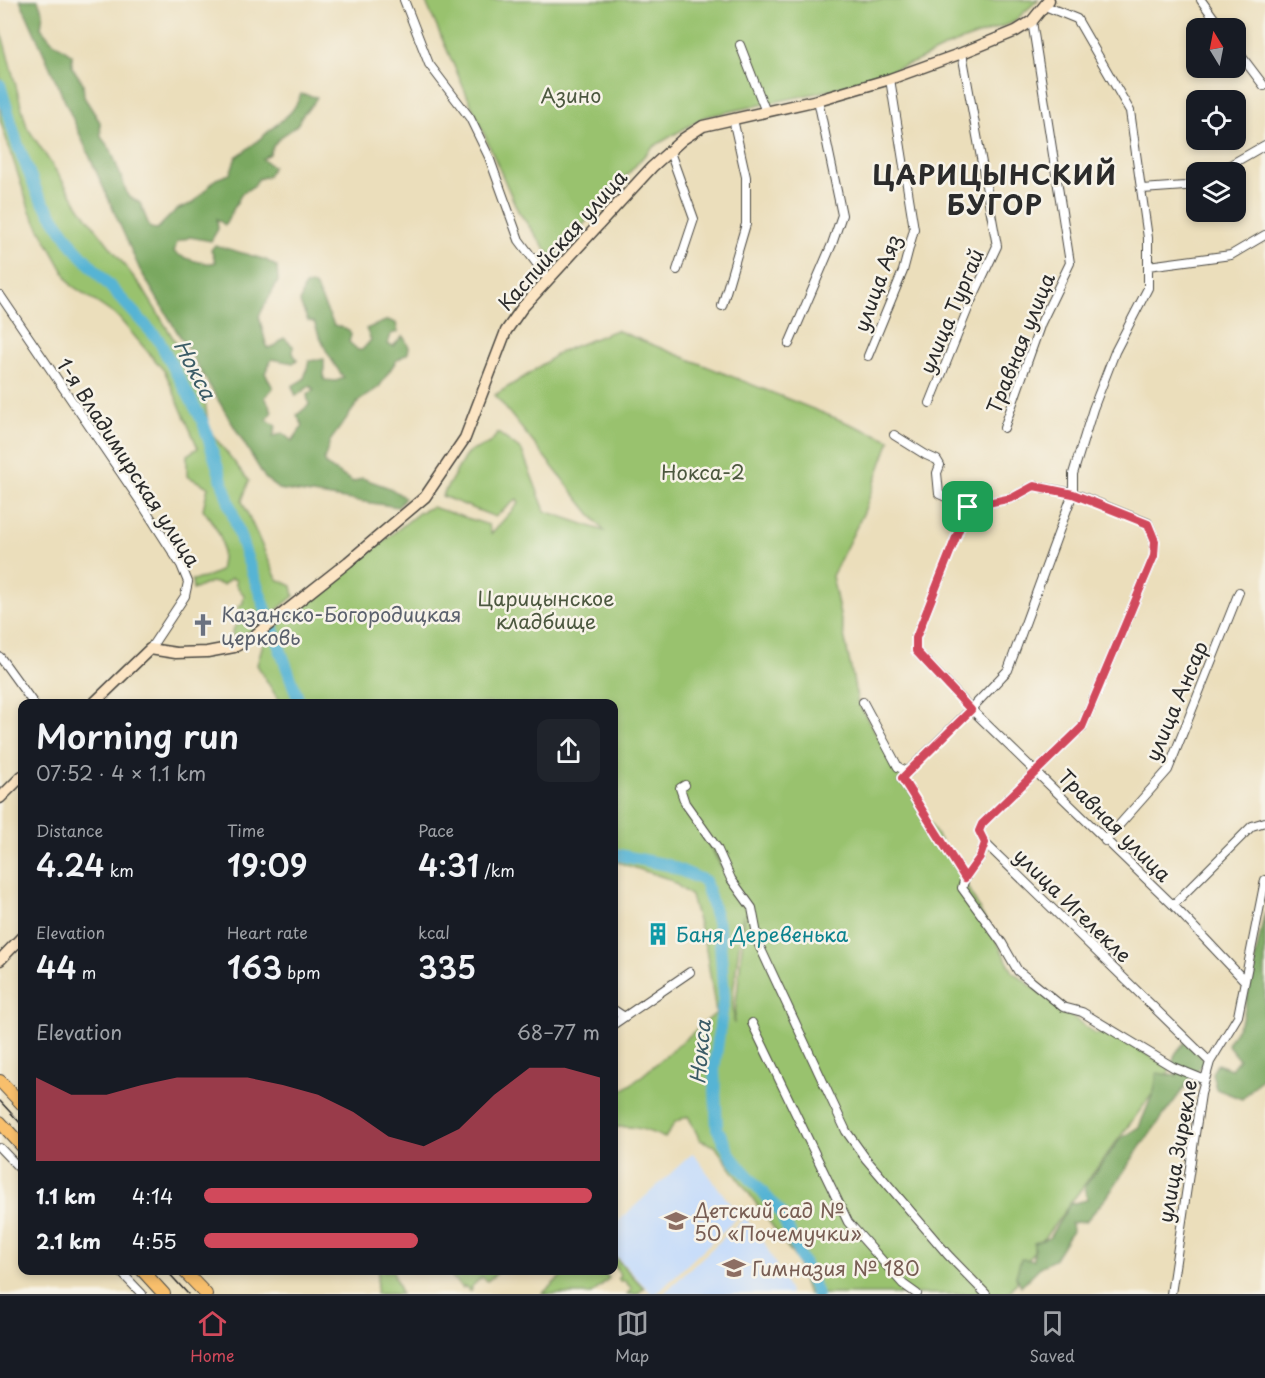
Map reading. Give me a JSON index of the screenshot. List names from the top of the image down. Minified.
{"streets":{"street":["Каспийская улица","улица Аяз","улица Тургай","Травная улица","1-я Владимирская улица","улица Ансар","улица Игелекле","улица Зирекле"]},"crossings":[["Каспийская улица","улица Аяз"],["Каспийская улица","улица Тургай"],["Каспийская улица","Травная улица"],["Каспийская улица","1-я Владимирская улица"],["Травная улица","улица Ансар"],["Травная улица","улица Игелекле"],["Травная улица","улица Зирекле"],["улица Игелекле","улица Зирекле"]],"districts":["ЦАРИЦЫНСКИЙ БУГОР"],"water":["Нокса"],"parks":["Азино","Нокса-2","Царицынское кладбище"],"places":{"church":["Казанско-Богородицкая церковь"],"building":["Баня Деревенька"],"school or university":["Детский сад № 50 «Почемучки»","Гимназия № 180"]},"north":"top","page":{"heading":["Morning run","07:52 · 4 × 1.1 km"],"stats":[["Distance","4.24 km"],["Time","19:09"],["Pace","4:31 /km"],["Elevation","44 m"],["Heart rate","163 bpm"],["kcal","335"]],"chart":["Elevation","68–77 m"],"list":[{"name":"1.1 km","note":"4:14"},{"name":"2.1 km","note":"4:55"}],"tabs":["Home","Map","Saved"]}}
